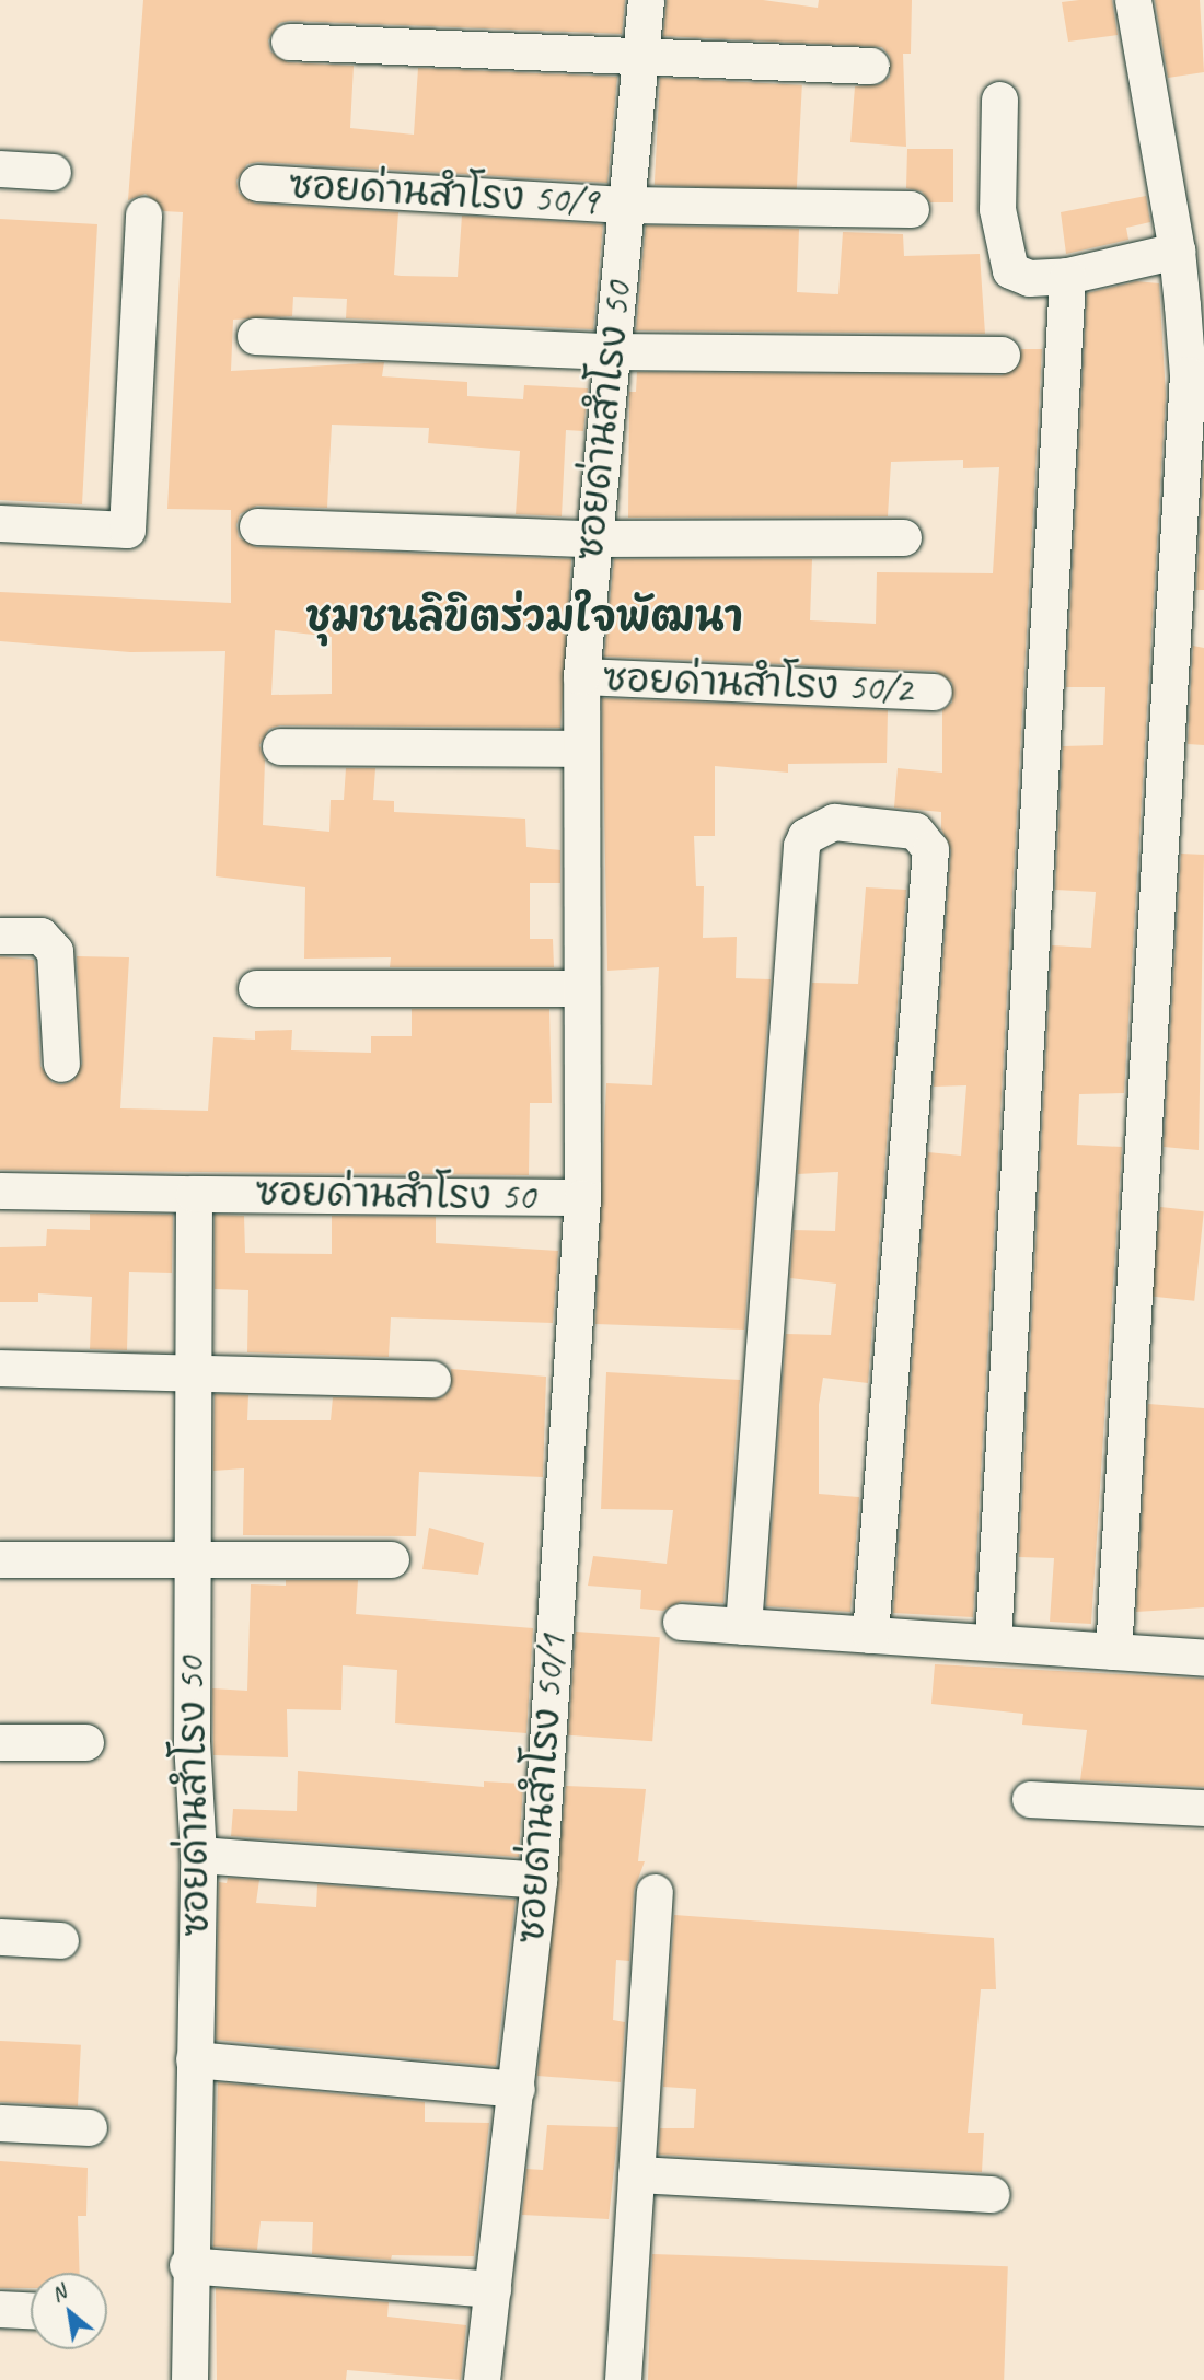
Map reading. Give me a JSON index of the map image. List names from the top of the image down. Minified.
{"streets":{"street":["ซอยด่านสำโรง 50/9","ซอยด่านสำโรง 50","ซอยด่านสำโรง 50/2","ซอยด่านสำโรง 50/1"]},"crossings":[["ซอยด่านสำโรง 50/9","ซอยด่านสำโรง 50"],["ซอยด่านสำโรง 50","ซอยด่านสำโรง 50/2"],["ซอยด่านสำโรง 50","ซอยด่านสำโรง 50/1"]],"districts":["ชุมชนลิขิตร่วมใจพัฒนา"],"north":"top left"}
